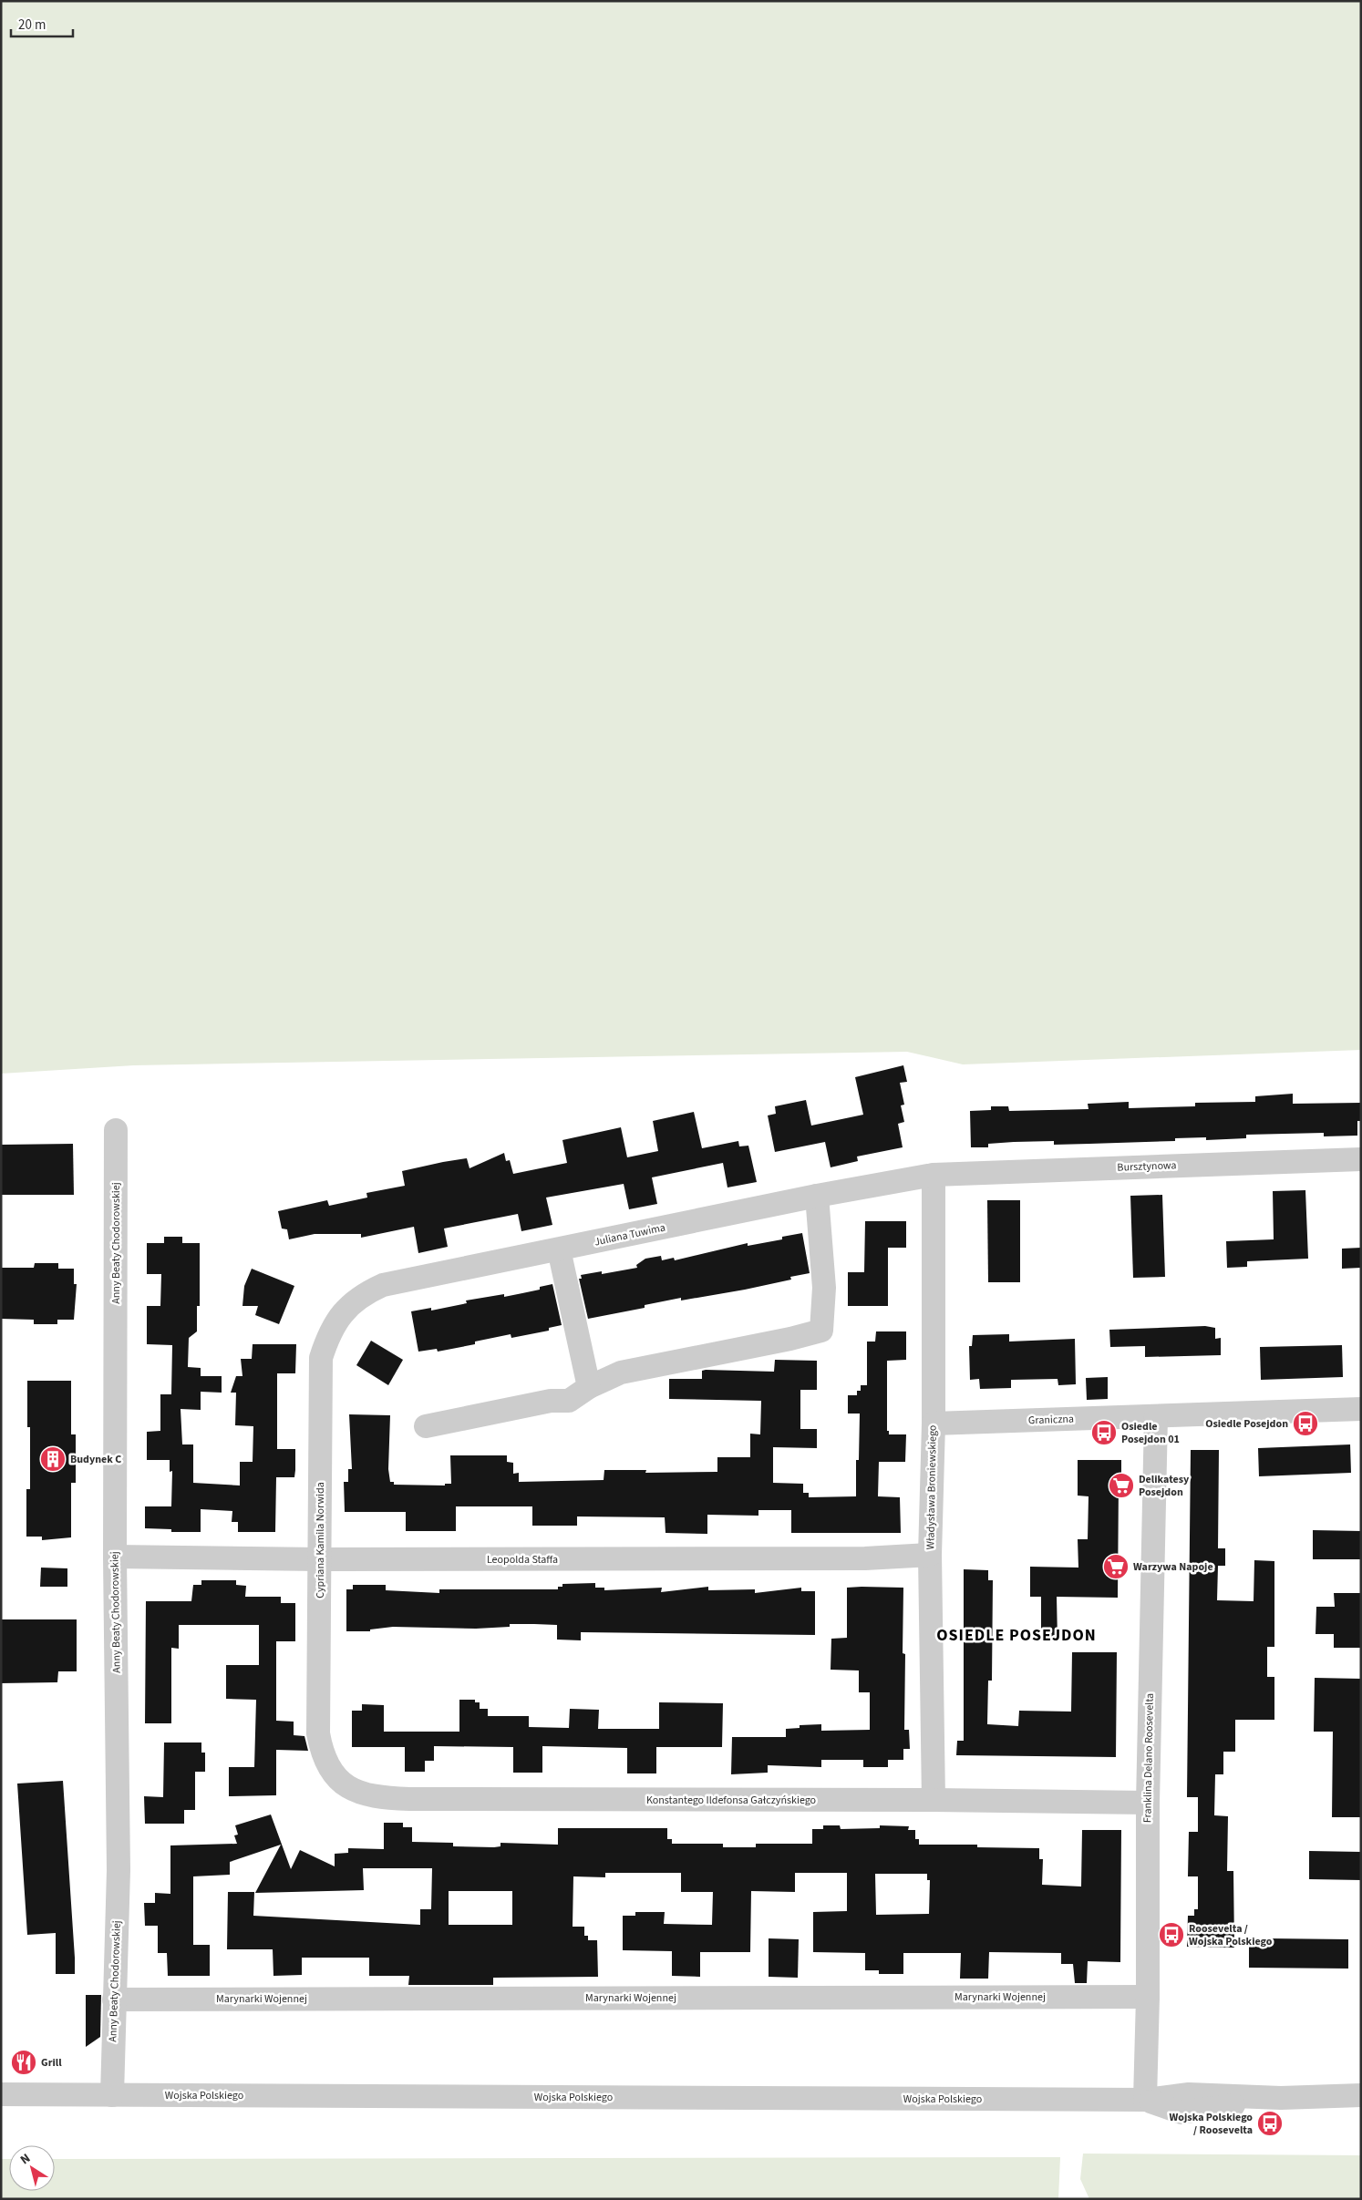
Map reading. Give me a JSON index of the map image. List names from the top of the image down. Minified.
{"streets":{"street":["Bursztynowa","Juliana Tuwima","Anny Beaty Chodorowskiej","Graniczna","Władysława Broniewskiego","Cypriana Kamila Norwida","Leopolda Staffa","Franklina Delano Roosevelta","Konstantego Ildefonsa Gałczyńskiego","Marynarki Wojennej","Wojska Polskiego"]},"crossings":[["Bursztynowa","Juliana Tuwima"],["Bursztynowa","Władysława Broniewskiego"],["Juliana Tuwima","Władysława Broniewskiego"],["Juliana Tuwima","Cypriana Kamila Norwida"],["Anny Beaty Chodorowskiej","Leopolda Staffa"],["Anny Beaty Chodorowskiej","Marynarki Wojennej"],["Anny Beaty Chodorowskiej","Wojska Polskiego"],["Graniczna","Władysława Broniewskiego"],["Graniczna","Franklina Delano Roosevelta"],["Władysława Broniewskiego","Leopolda Staffa"],["Władysława Broniewskiego","Konstantego Ildefonsa Gałczyńskiego"],["Cypriana Kamila Norwida","Leopolda Staffa"],["Cypriana Kamila Norwida","Konstantego Ildefonsa Gałczyńskiego"],["Franklina Delano Roosevelta","Konstantego Ildefonsa Gałczyńskiego"],["Franklina Delano Roosevelta","Marynarki Wojennej"],["Franklina Delano Roosevelta","Wojska Polskiego"]],"districts":["OSIEDLE POSEJDON"],"places":{"bus stop":["Osiedle Posejdon","Osiedle Posejdon 01","Roosevelta / Wojska Polskiego","Wojska Polskiego / Roosevelta"],"building":["Budynek C"],"supermarket":["Delikatesy Posejdon","Warzywa Napoje"],"restaurant":["Grill"]},"scale_bar":"20 m","north":"top left"}
